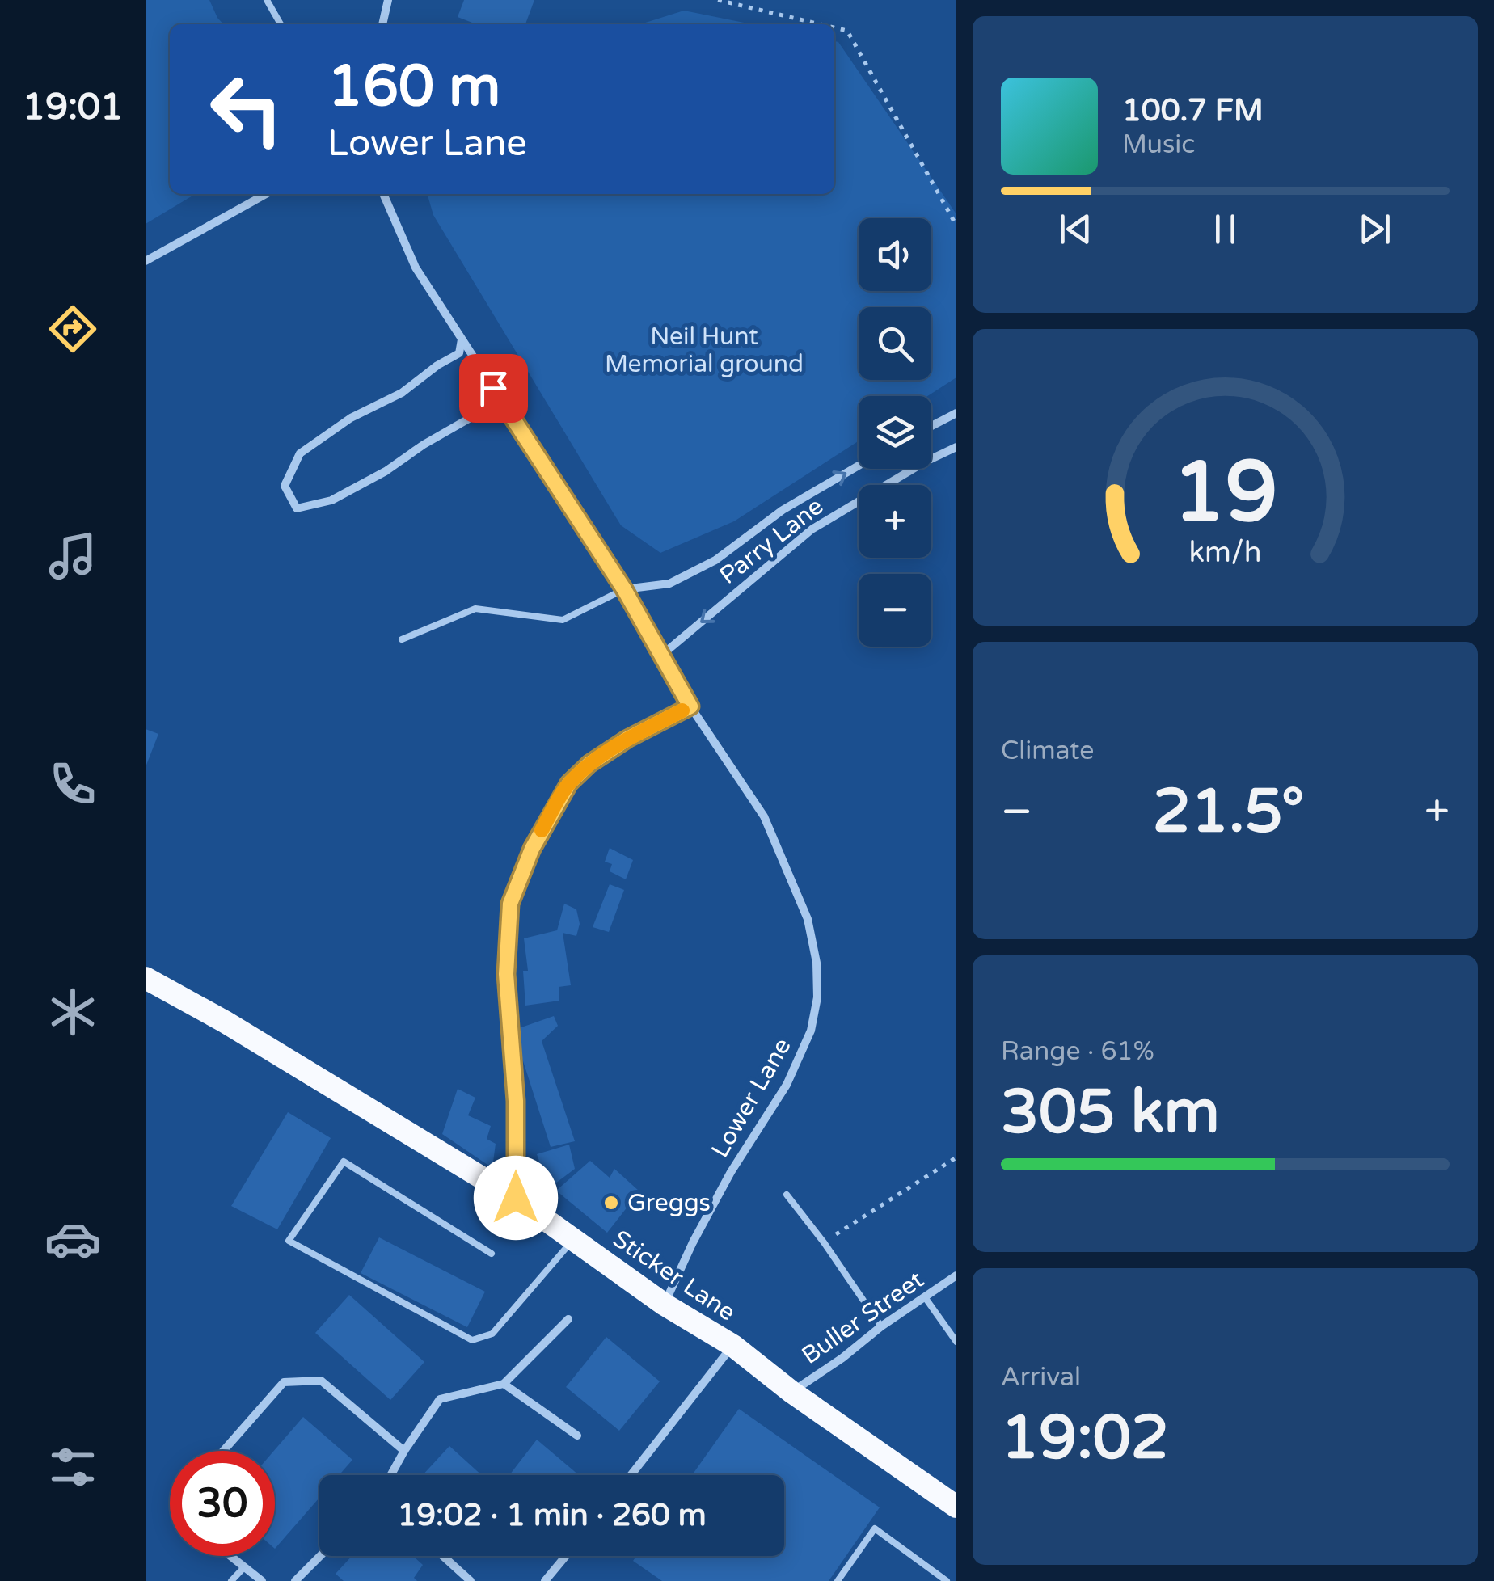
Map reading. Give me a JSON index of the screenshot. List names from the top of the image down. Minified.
{"streets":{"highway":["Sticker Lane"],"street":["Parry Lane","Lower Lane","Buller Street"]},"crossings":[["Parry Lane","Lower Lane"],["Lower Lane","Sticker Lane"],["Sticker Lane","Buller Street"]],"parks":["Neil Hunt Memorial ground"],"places":["Greggs"],"page":{"tabs":"19:01","turn":["160 m","Lower Lane"],"song":["100.7 FM","Music"],"map_buttons":["+","−"],"tile":["Climate",["Range · 61%","305 km"],["Arrival","19:02"]],"heat":["−","21.5°","+"],"limit":"30","trip":"19:02 · 1 min · 260 m","gauge":["19","km/h"]}}
